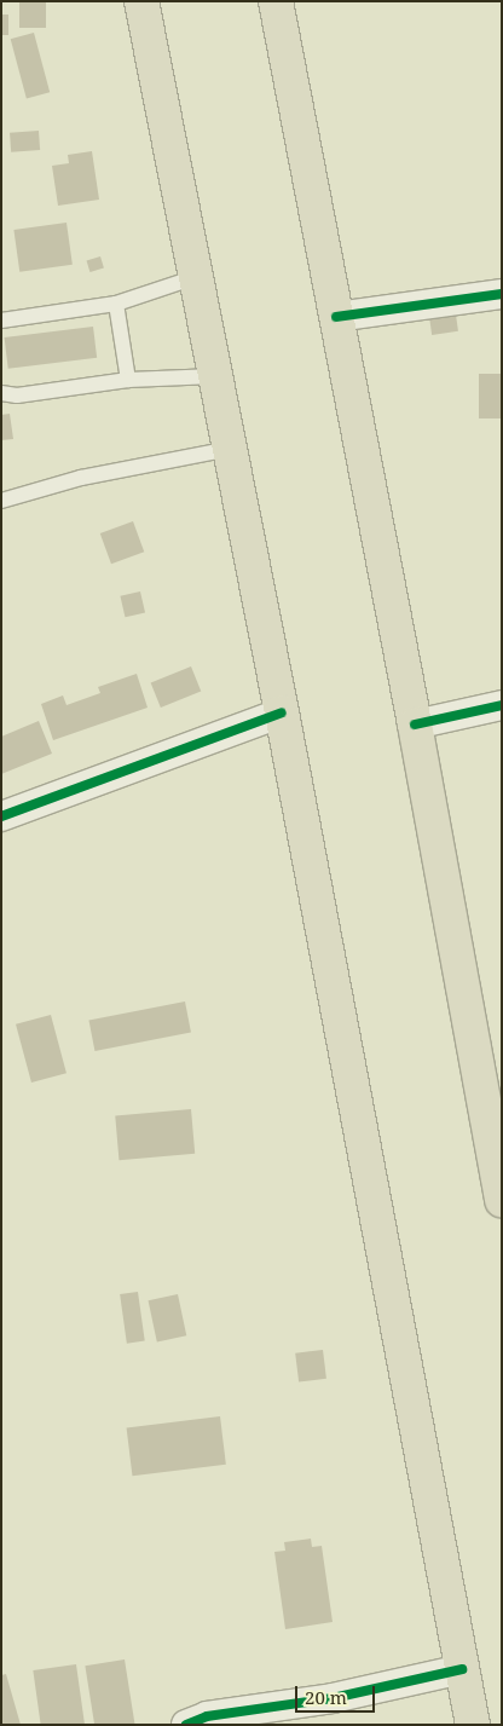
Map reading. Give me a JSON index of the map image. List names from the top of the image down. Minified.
{"scale_bar":"20 m"}
